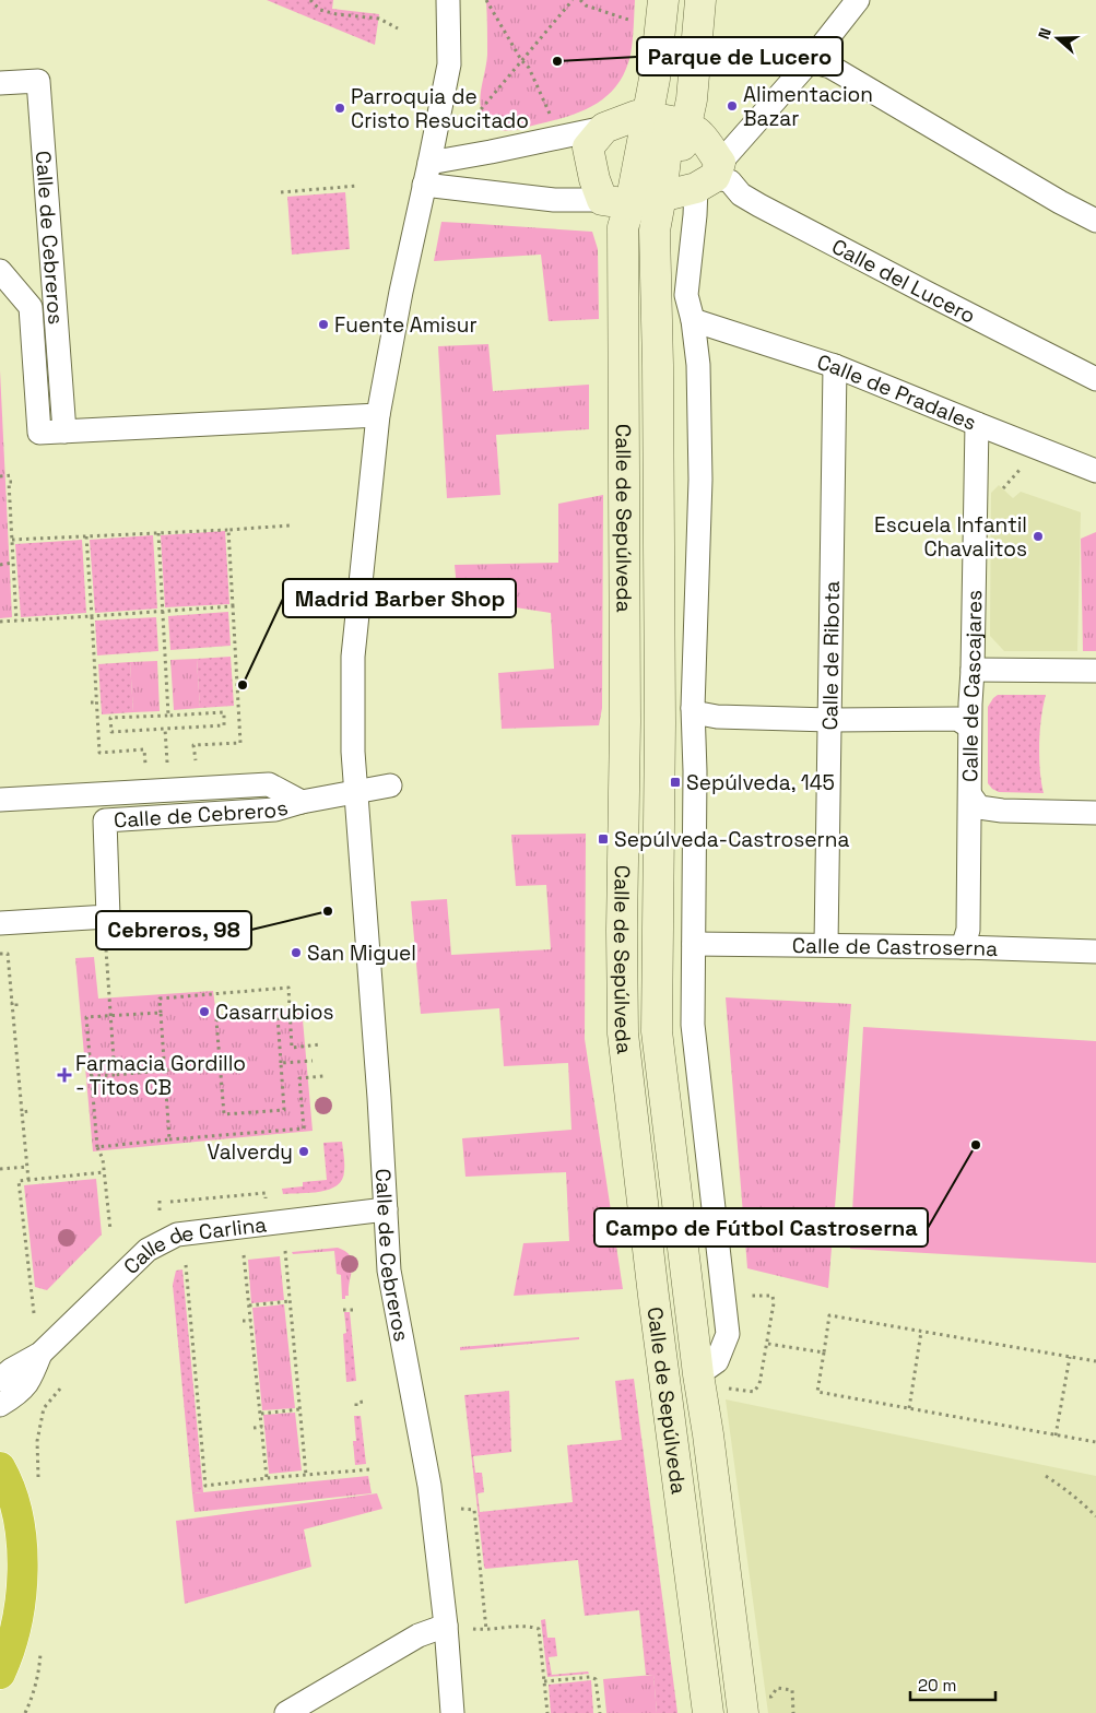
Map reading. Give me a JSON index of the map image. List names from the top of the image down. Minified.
{"streets":{"street":["Calle de Cebreros","Calle del Lucero","Calle de Pradales","Calle de Sepúlveda","Calle de Ribota","Calle de Cascajares","Calle de Castroserna","Calle de Carlina"]},"crossings":[["Calle de Cebreros","Calle de Carlina"],["Calle del Lucero","Calle de Sepúlveda"],["Calle de Pradales","Calle de Sepúlveda"],["Calle de Pradales","Calle de Ribota"],["Calle de Pradales","Calle de Cascajares"],["Calle de Sepúlveda","Calle de Castroserna"],["Calle de Ribota","Calle de Castroserna"],["Calle de Cascajares","Calle de Castroserna"]],"places":{"other":["Parque de Lucero","Alimentacion Bazar","Parroquia de Cristo Resucitado","Fuente Amisur","Escuela Infantil Chavalitos","Madrid Barber Shop","Cebreros, 98","San Miguel","Casarrubios","Campo de Fútbol Castroserna","Valverdy"],"transit":["Sepúlveda, 145","Sepúlveda-Castroserna"],"health":["Farmacia Gordillo - Titos CB"]},"scale_bar":"20 m","north":"left"}
